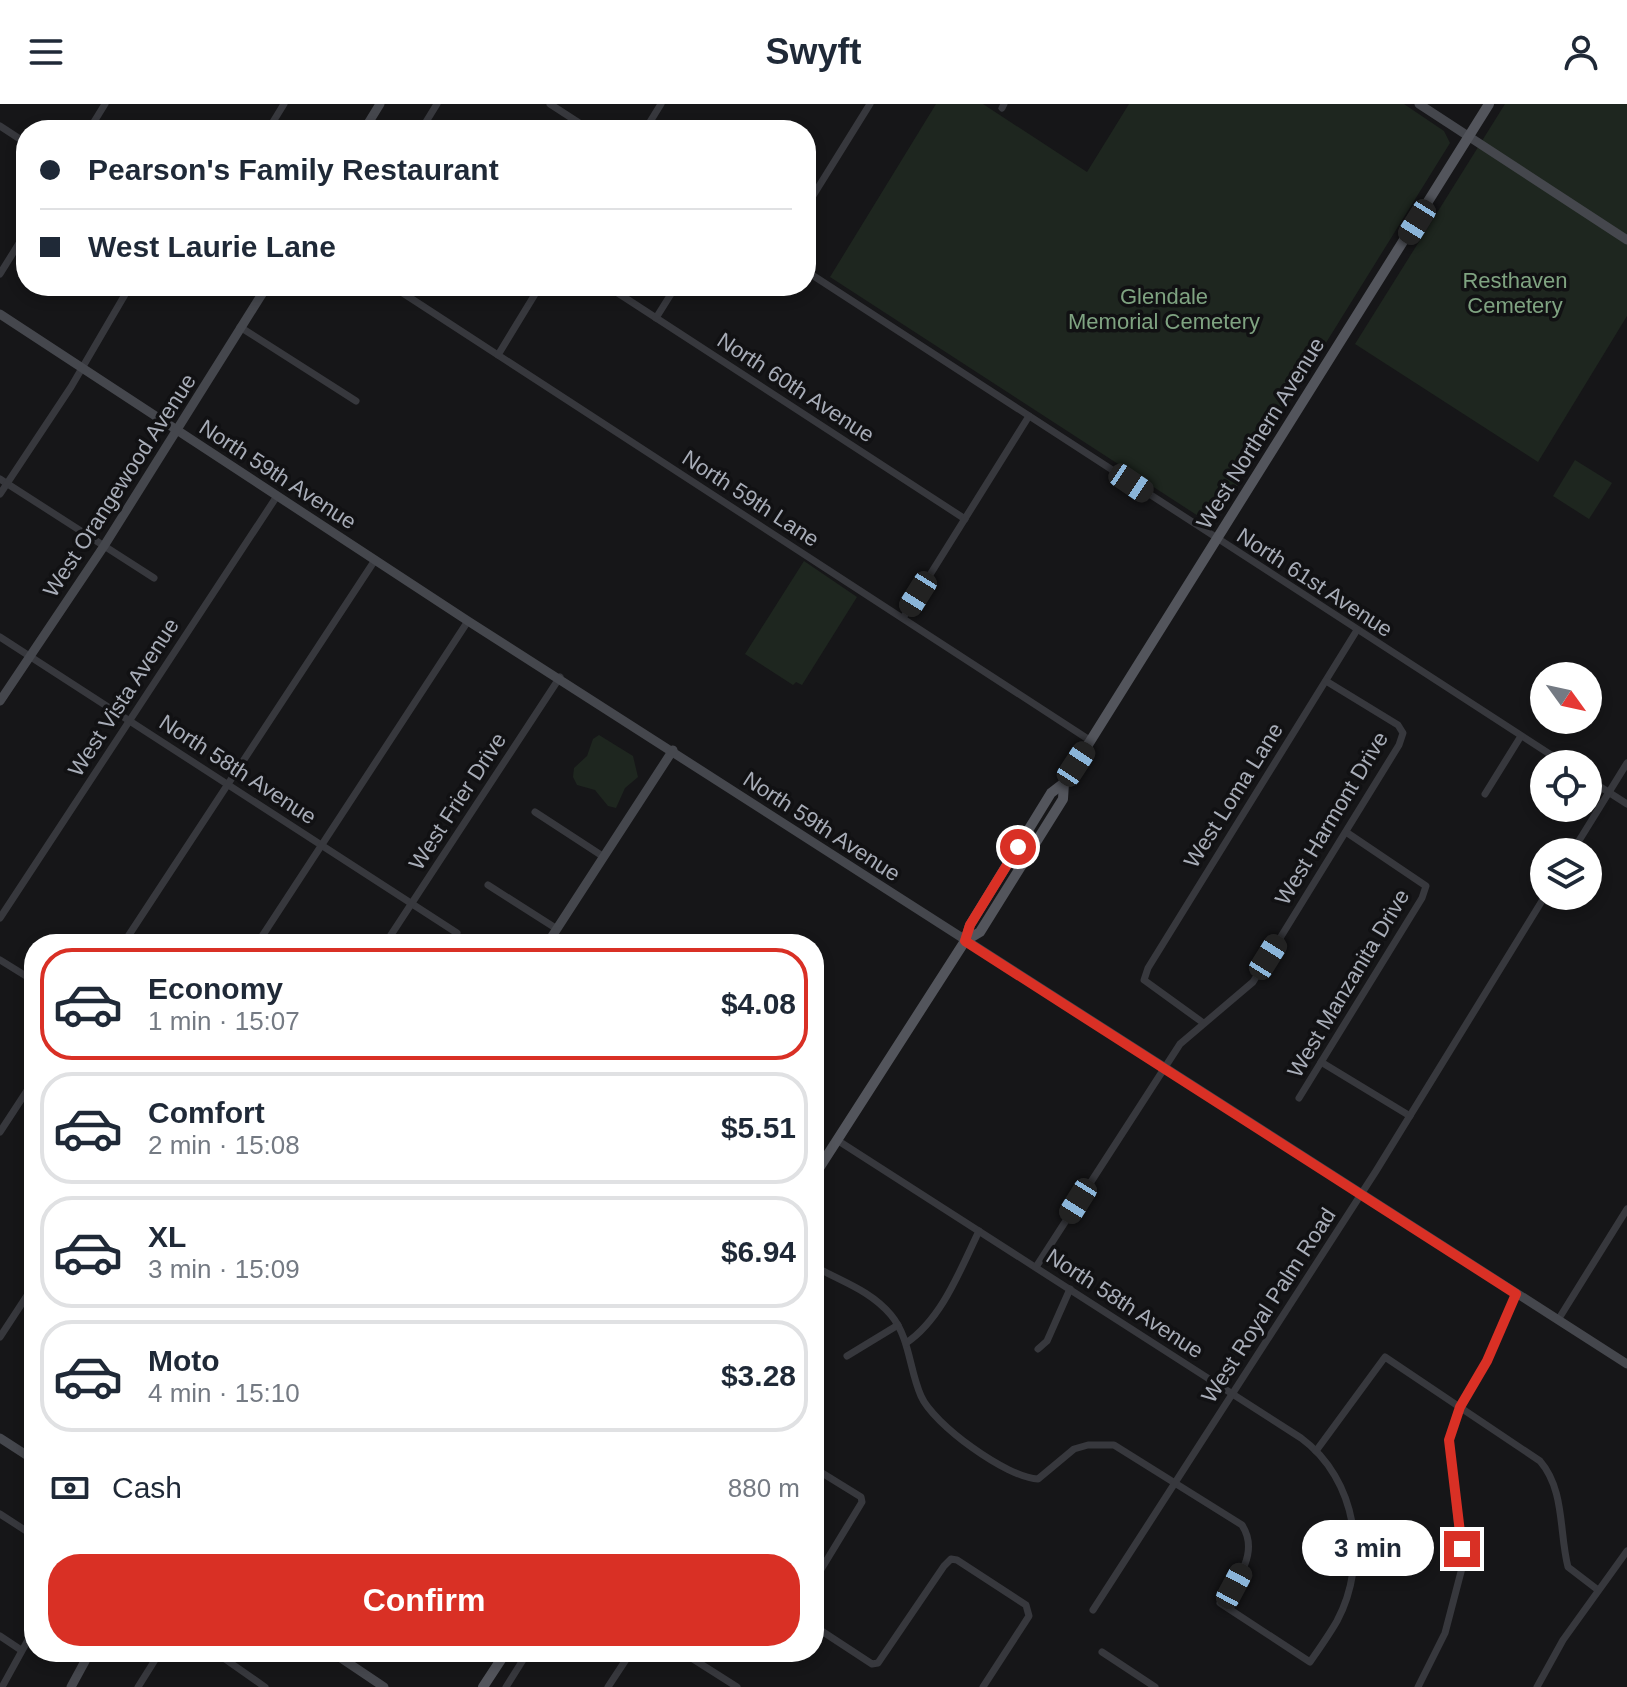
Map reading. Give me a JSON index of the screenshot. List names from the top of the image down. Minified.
{"streets":{"main road":["West Northern Avenue","North 59th Avenue","West Orangewood Avenue"],"street":["North 60th Avenue","North 59th Lane","North 61st Avenue","West Vista Avenue","North 58th Avenue","West Loma Lane","West Frier Drive","West Harmont Drive","West Manzanita Drive","West Royal Palm Road"]},"crossings":[["West Northern Avenue","North 59th Avenue"],["West Northern Avenue","North 59th Lane"],["West Northern Avenue","North 61st Avenue"],["West Northern Avenue","North 58th Avenue"],["North 59th Avenue","West Orangewood Avenue"],["North 59th Avenue","West Vista Avenue"],["North 59th Avenue","West Frier Drive"],["North 59th Avenue","West Harmont Drive"],["North 59th Avenue","West Royal Palm Road"],["West Orangewood Avenue","North 58th Avenue"],["North 61st Avenue","West Loma Lane"],["West Vista Avenue","North 58th Avenue"],["North 58th Avenue","West Frier Drive"],["North 58th Avenue","West Harmont Drive"],["North 58th Avenue","West Royal Palm Road"],["West Loma Lane","West Harmont Drive"],["West Harmont Drive","West Manzanita Drive"]],"parks":["Resthaven Cemetery","Glendale Memorial Cemetery"],"north":"bottom right","page":{"header":"Swyft","banner":["Pearson's Family Restaurant","West Laurie Lane"],"list":[{"name":"Economy","note":"1 min · 15:07","value":"$4.08"},{"name":"Comfort","note":"2 min · 15:08","value":"$5.51"},{"name":"XL","note":"3 min · 15:09","value":"$6.94"},{"name":"Moto","note":"4 min · 15:10","value":"$3.28"}],"pay":["Cash","880 m"],"bubble":"3 min","buttons":"Confirm"}}
